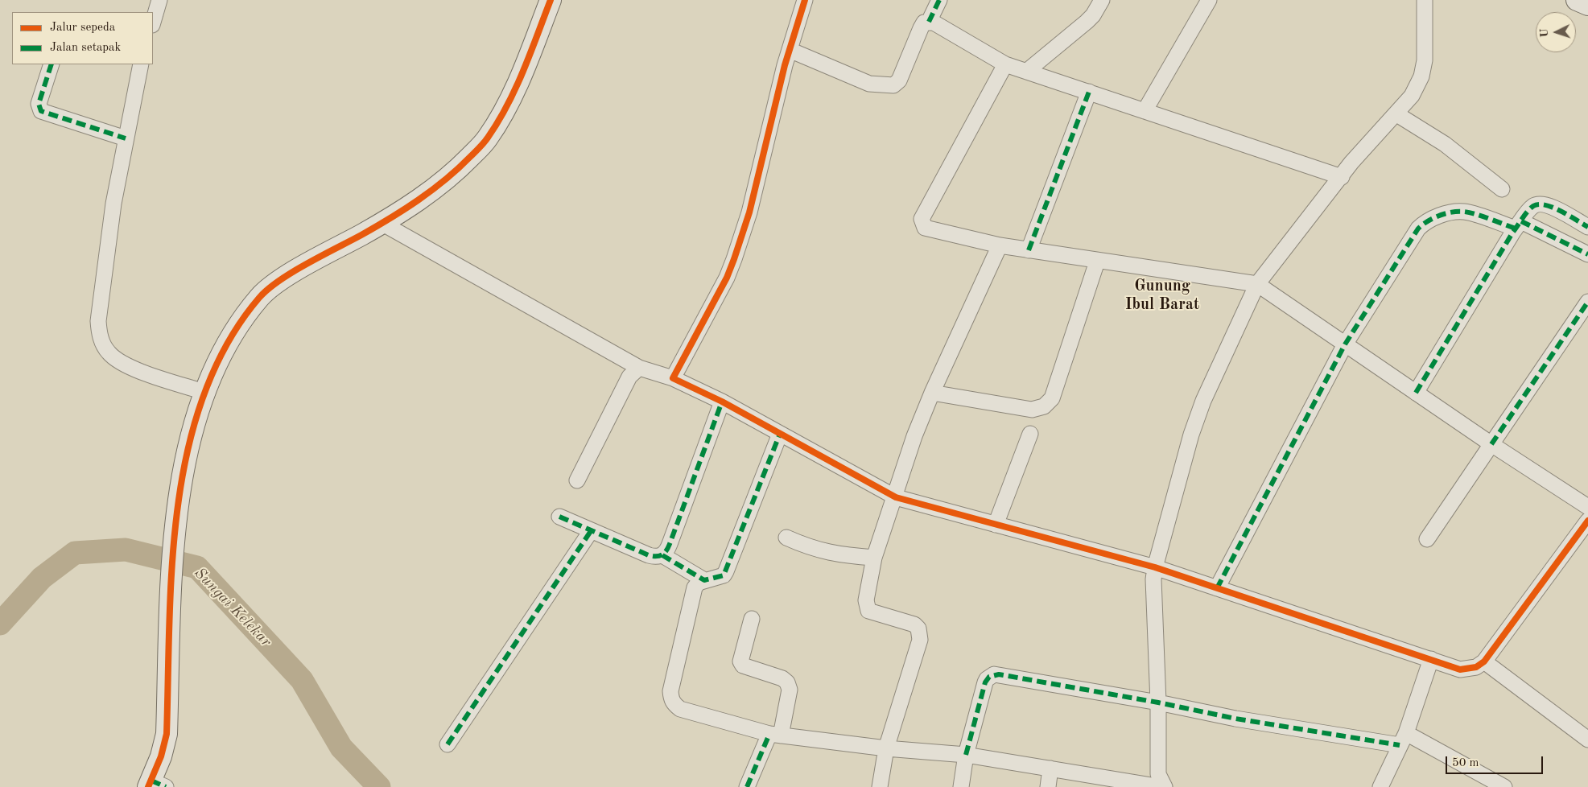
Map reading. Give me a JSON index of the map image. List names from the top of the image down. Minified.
{"districts":["Gunung Ibul Barat"],"water":["Sungai Kelekar"],"legend":["Jalur sepeda","Jalan setapak"],"scale_bar":"50 m","north":"left"}
